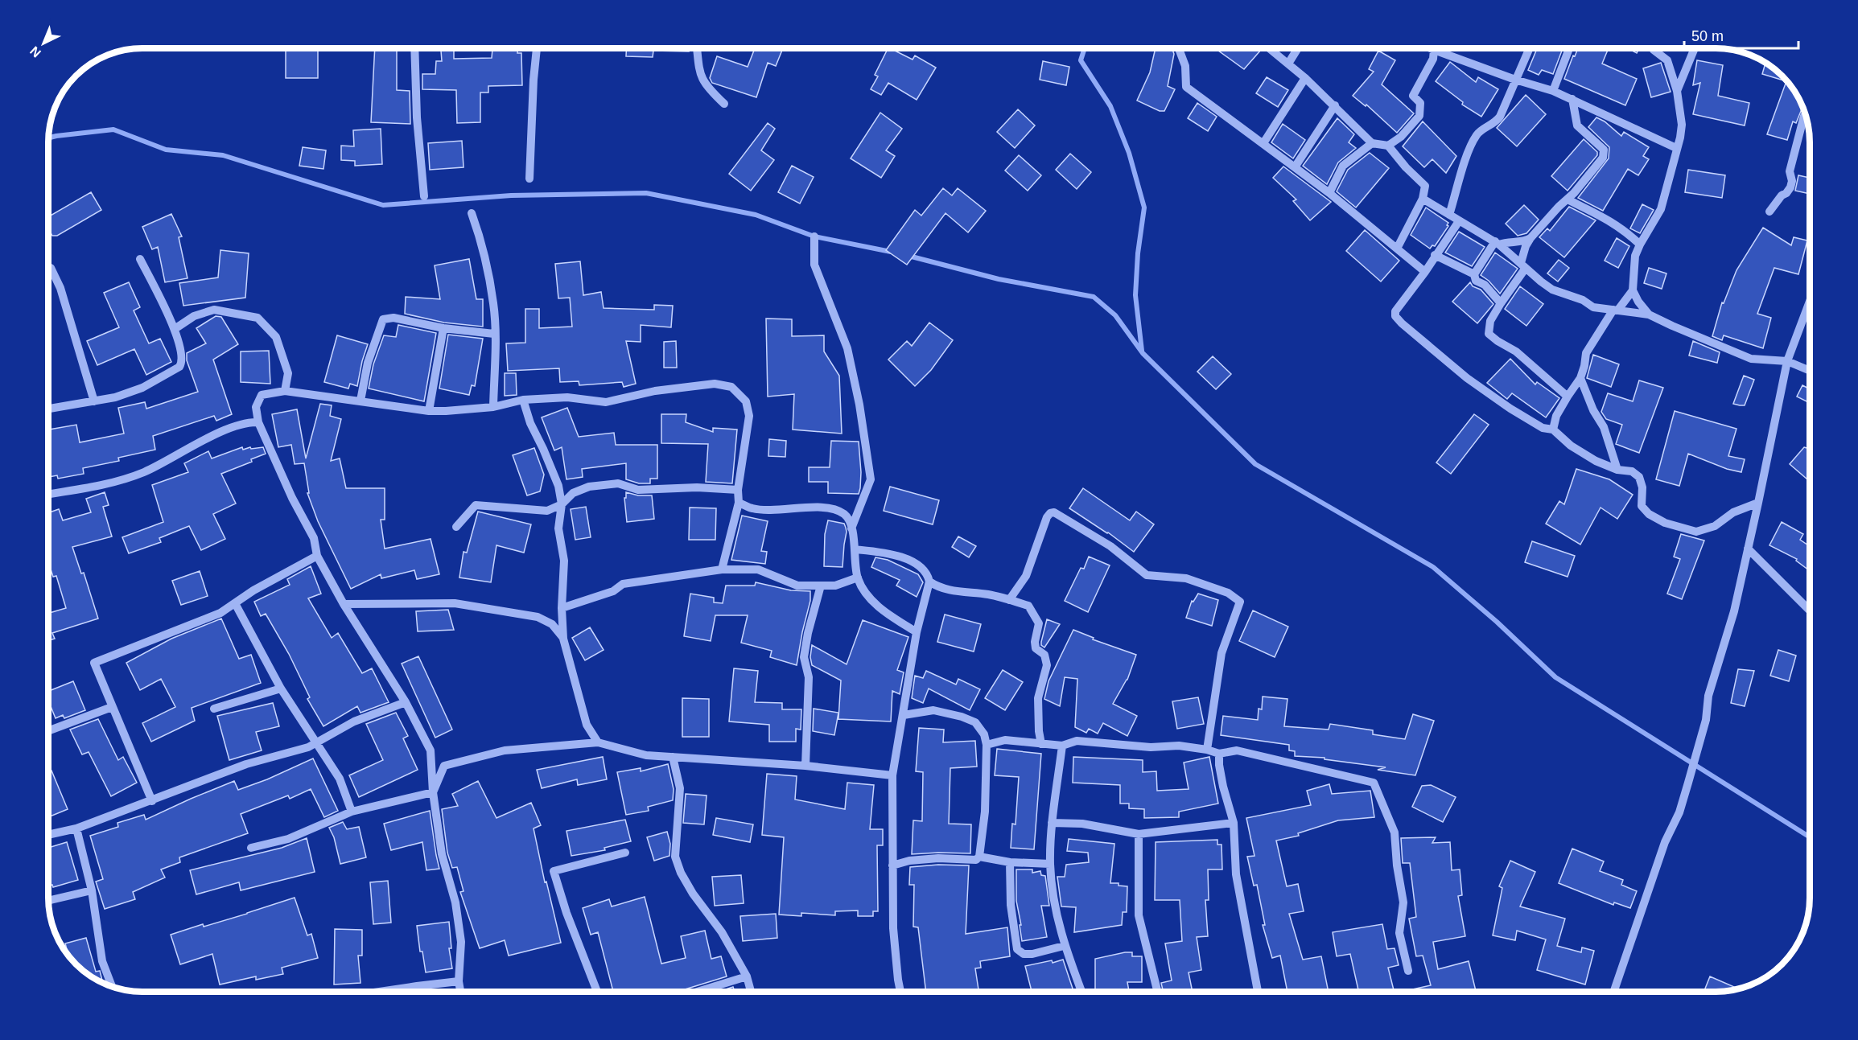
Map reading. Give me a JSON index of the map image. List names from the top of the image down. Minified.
{"scale_bar":"50 m","north":"bottom left"}
